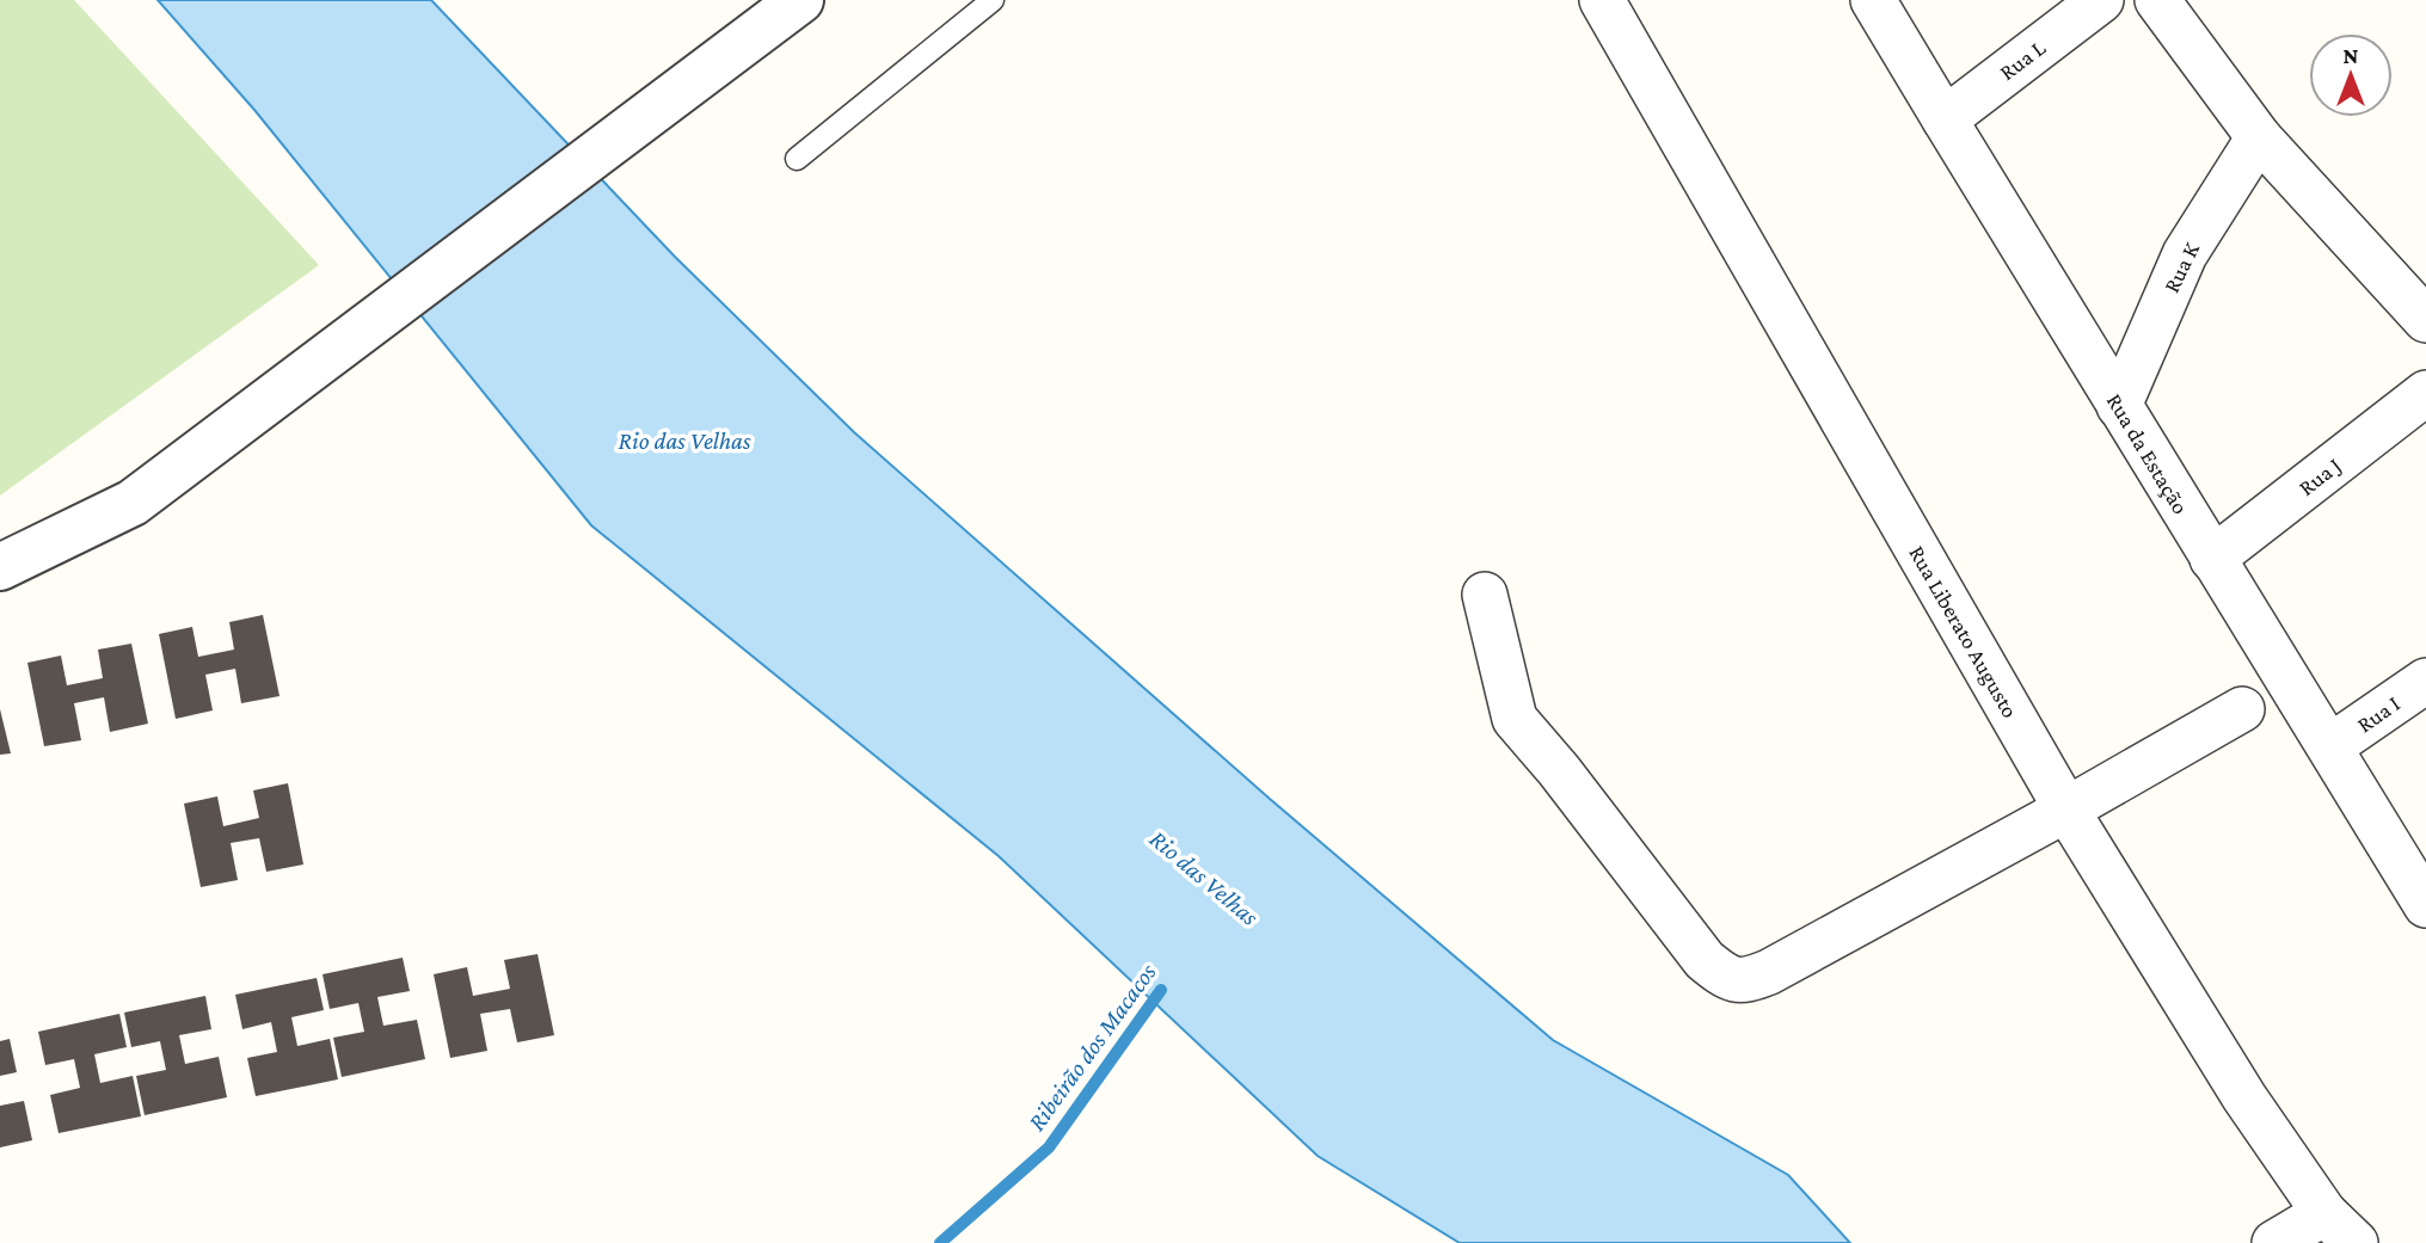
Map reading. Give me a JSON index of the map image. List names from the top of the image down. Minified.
{"streets":{"street":["Rua L","Rua K","Rua da Estação","Rua J","Rua Liberato Augusto","Rua I"]},"crossings":[["Rua L","Rua da Estação"],["Rua K","Rua da Estação"],["Rua da Estação","Rua J"],["Rua da Estação","Rua I"]],"water":["Rio das Velhas","Ribeirão dos Macacos"],"north":"top"}
